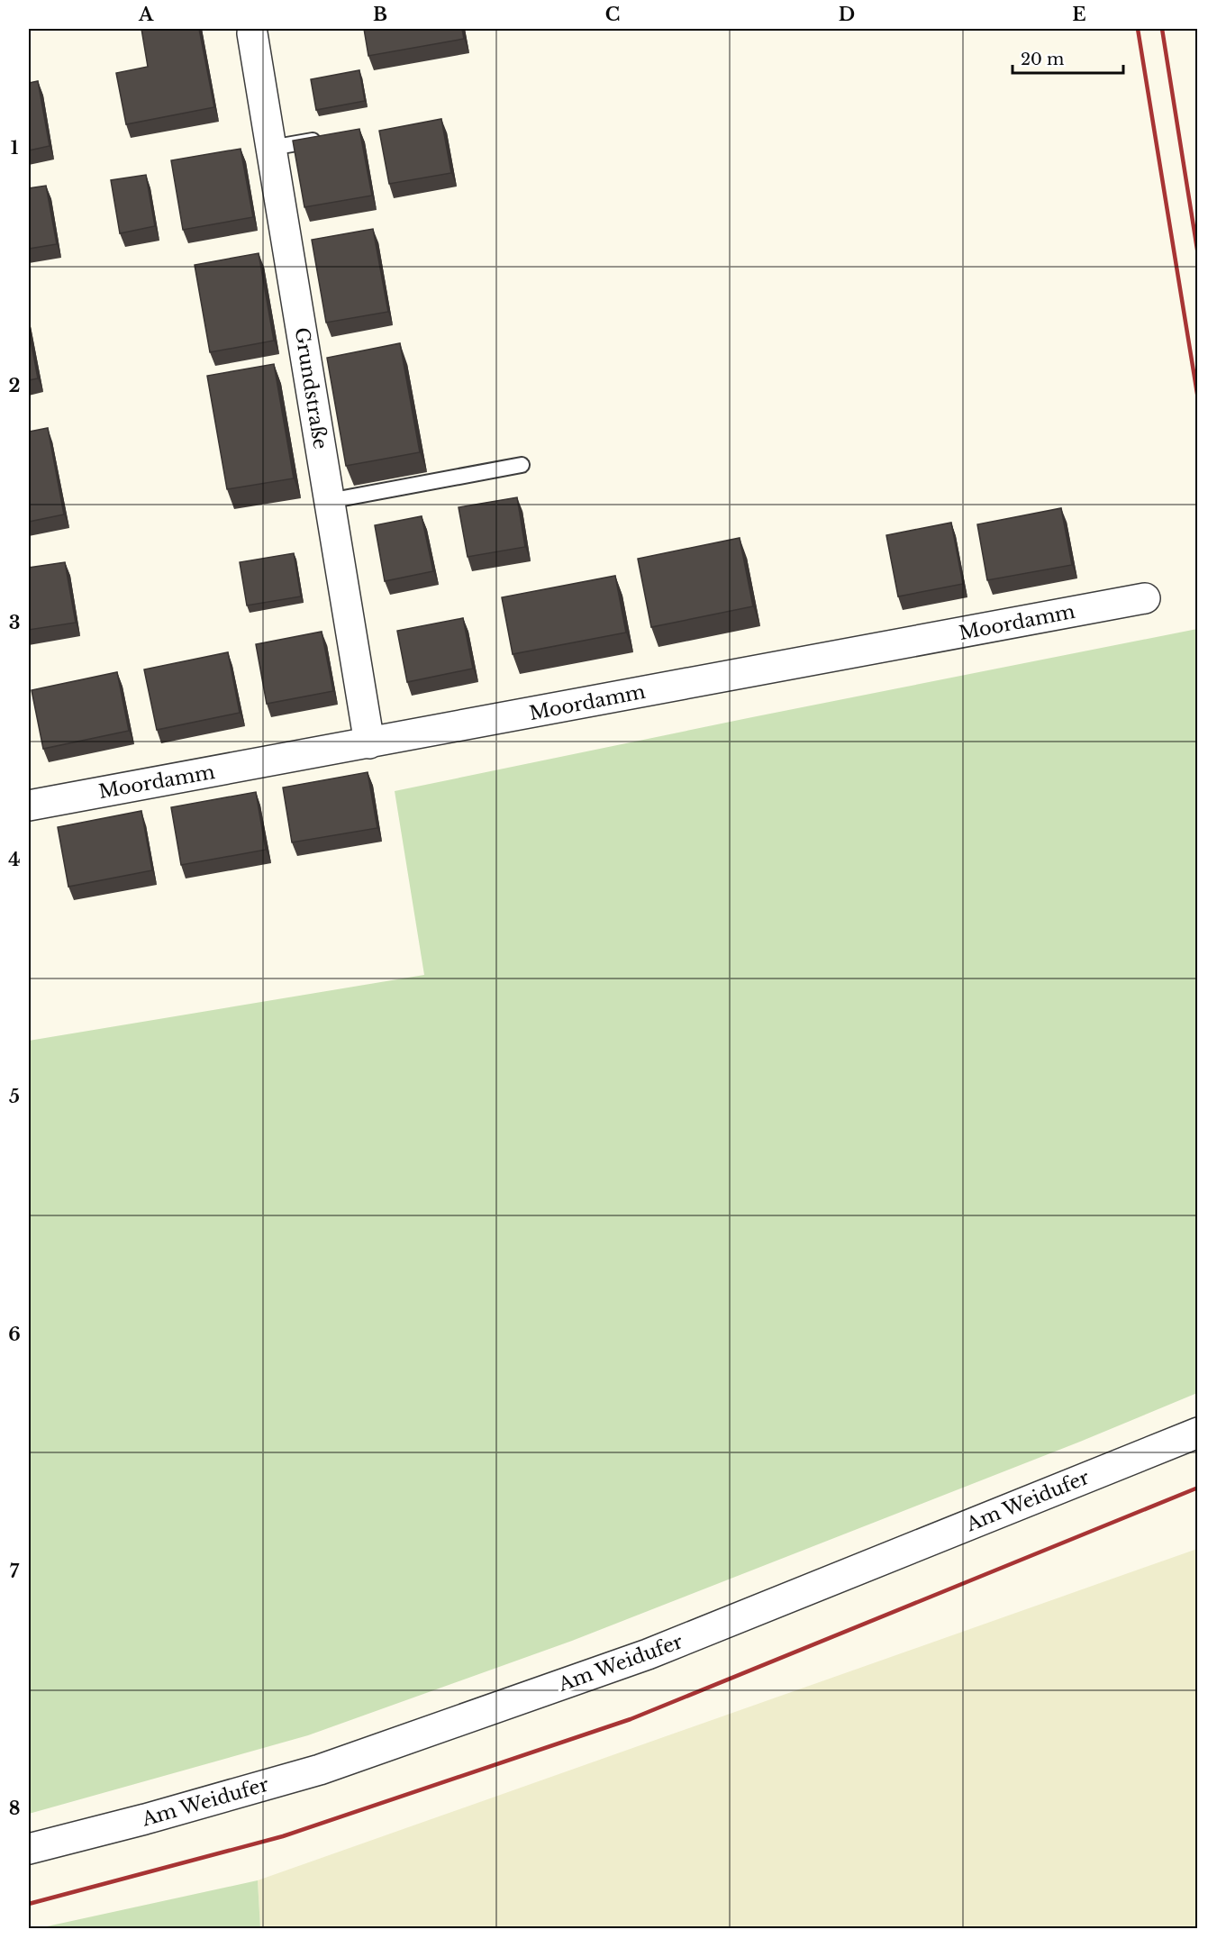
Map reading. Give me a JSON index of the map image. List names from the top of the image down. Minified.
{"streets":{"street":["Grundstraße","Moordamm","Am Weidufer"]},"crossings":[["Grundstraße","Moordamm"]],"scale_bar":"20 m","grid":{"columns":["A","B","C","D","E"],"rows":["1","2","3","4","5","6","7","8"]}}
